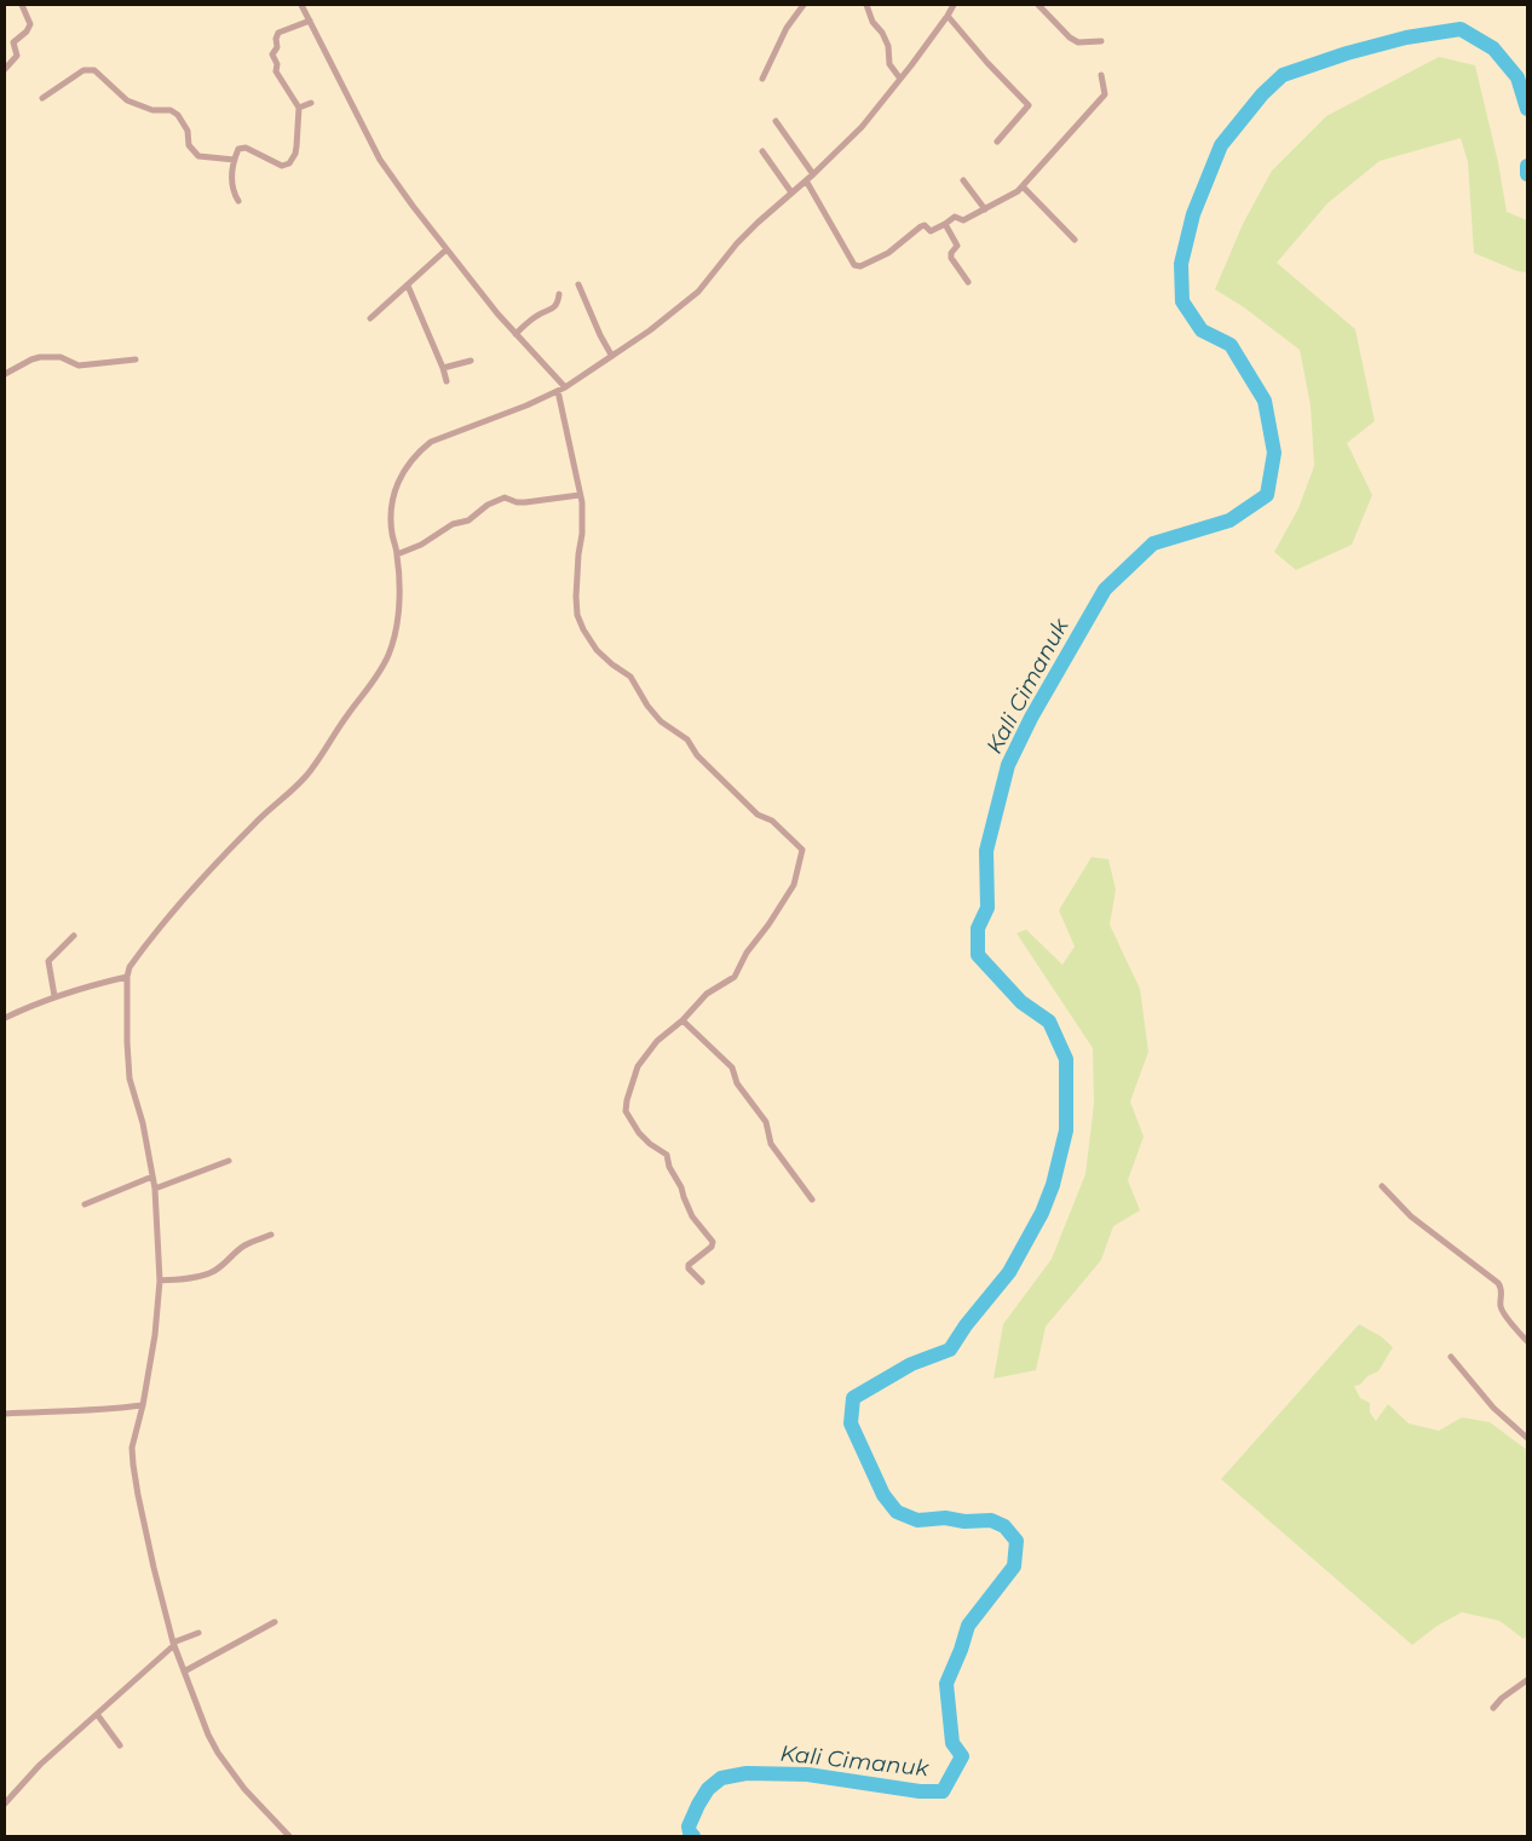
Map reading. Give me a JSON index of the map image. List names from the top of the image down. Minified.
{"water":["Kali Cimanuk"]}
